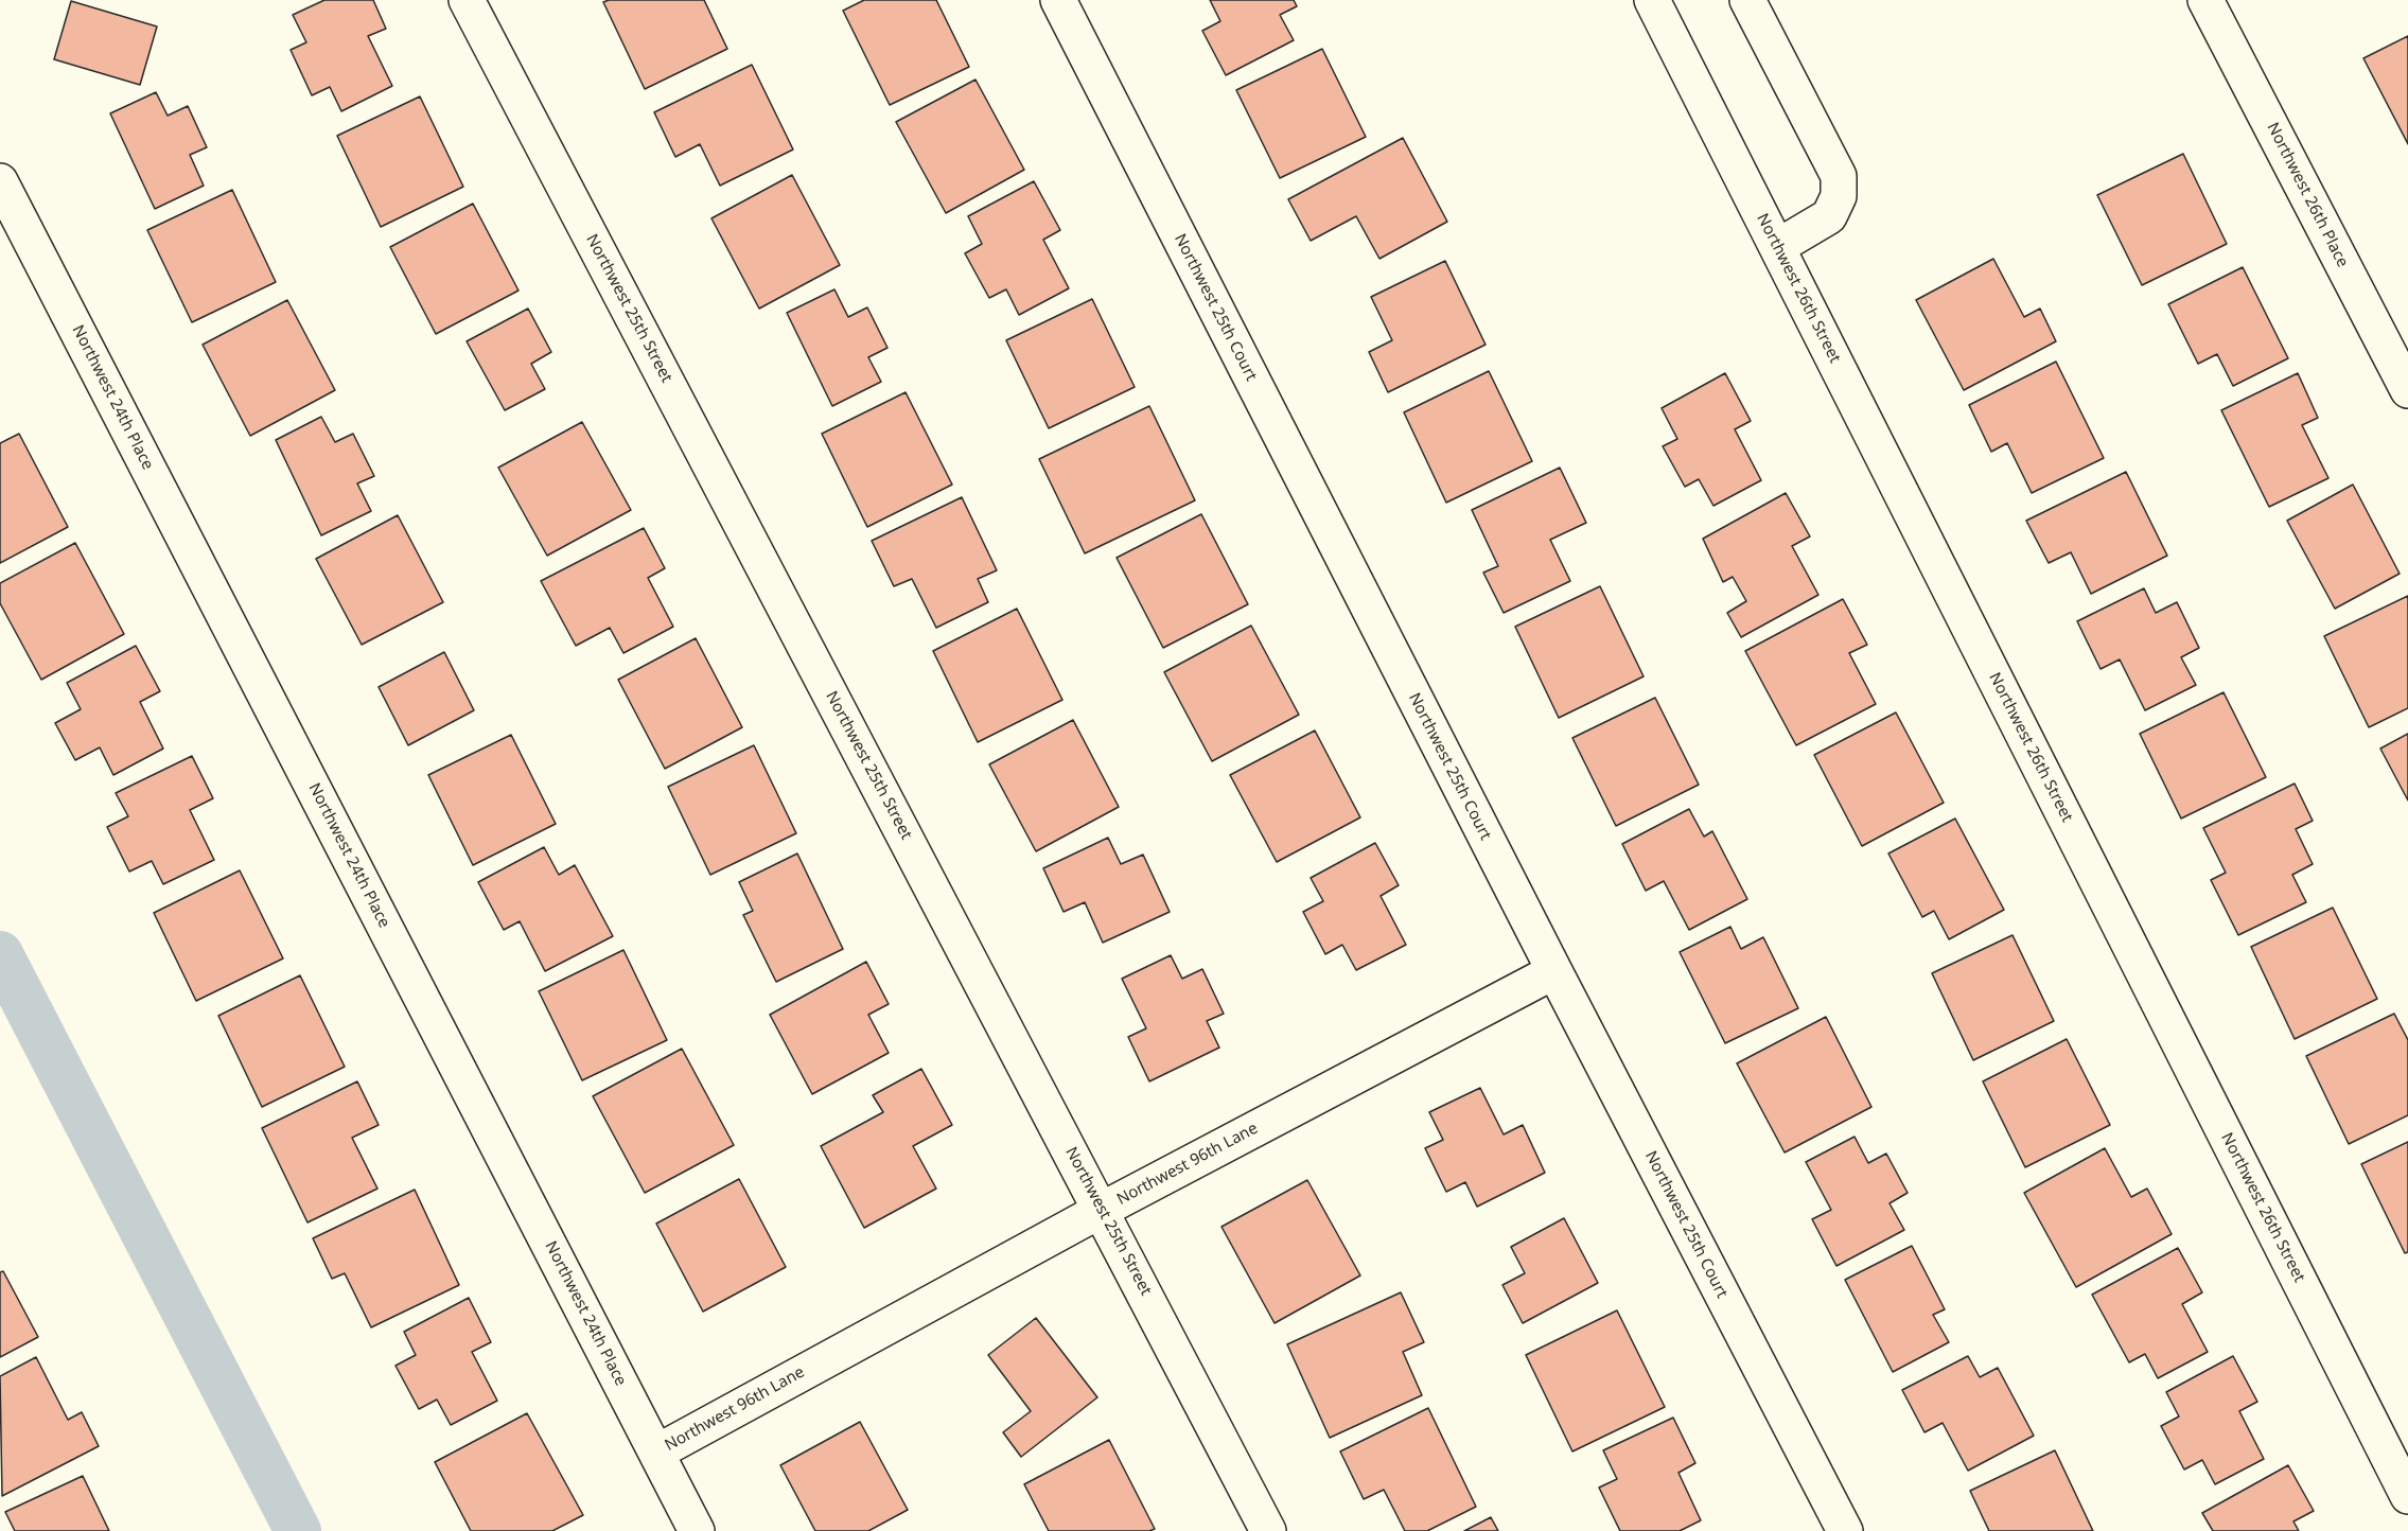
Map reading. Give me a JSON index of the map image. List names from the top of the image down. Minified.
{"streets":{"street":["Northwest 26th Place","Northwest 26th Street","Northwest 25th Court","Northwest 25th Street","Northwest 24th Place","Northwest 96th Lane"]},"crossings":[["Northwest 25th Court","Northwest 96th Lane"],["Northwest 25th Street","Northwest 96th Lane"],["Northwest 24th Place","Northwest 96th Lane"]]}
